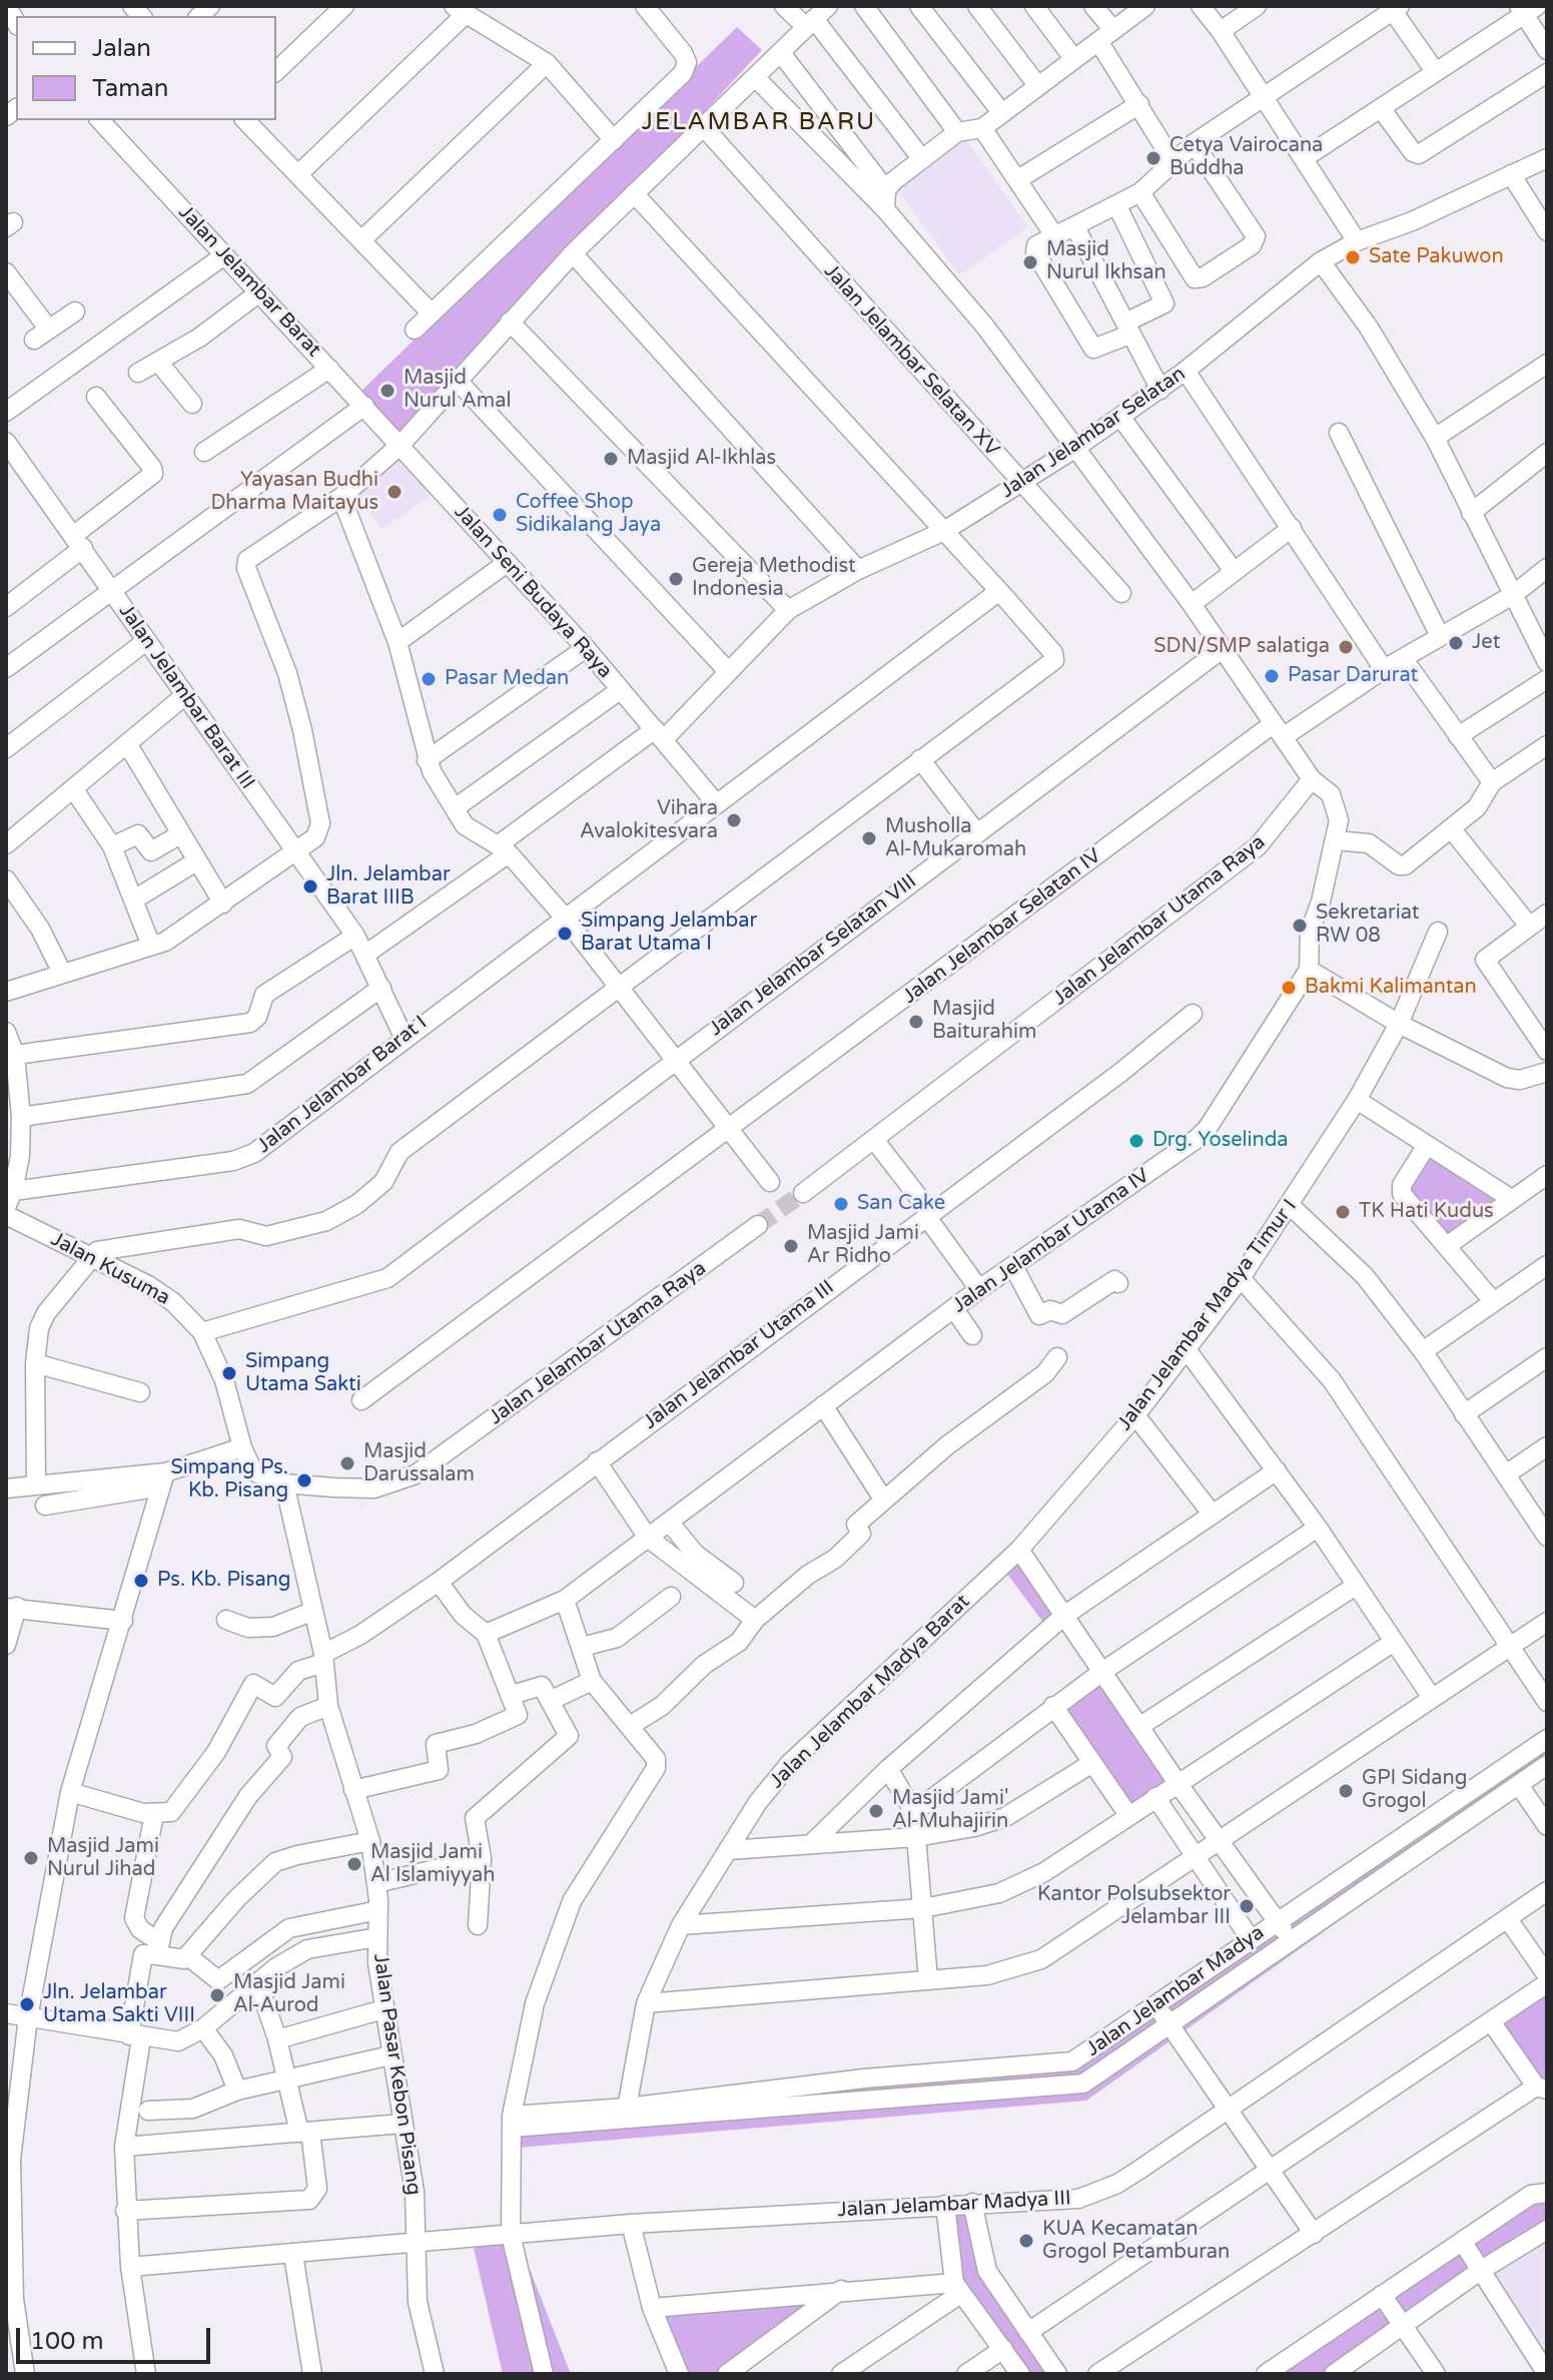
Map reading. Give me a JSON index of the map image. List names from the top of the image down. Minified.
{"streets":{"street":["Jalan Jelambar Barat","Jalan Jelambar Selatan XV","Jalan Jelambar Selatan","Jalan Seni Budaya Raya","Jalan Jelambar Barat III","Jalan Jelambar Utama Raya","Jalan Jelambar Selatan IV","Jalan Jelambar Selatan VIII","Jalan Jelambar Barat I","Jalan Jelambar Utama IV","Jalan Kusuma","Jalan Jelambar Madya Timur I","Jalan Jelambar Utama III","Jalan Jelambar Madya Barat","Jalan Jelambar Madya","Jalan Pasar Kebon Pisang","Jalan Jelambar Madya III"]},"crossings":[["Jalan Jelambar Barat","Jalan Seni Budaya Raya"],["Jalan Jelambar Selatan XV","Jalan Jelambar Selatan"],["Jalan Jelambar Selatan","Jalan Seni Budaya Raya"],["Jalan Jelambar Selatan","Jalan Jelambar Barat III"],["Jalan Seni Budaya Raya","Jalan Jelambar Barat I"],["Jalan Jelambar Barat III","Jalan Jelambar Barat I"],["Jalan Jelambar Utama Raya","Jalan Kusuma"],["Jalan Jelambar Utama Raya","Jalan Pasar Kebon Pisang"],["Jalan Jelambar Selatan VIII","Jalan Kusuma"],["Jalan Jelambar Barat I","Jalan Kusuma"],["Jalan Jelambar Madya Timur I","Jalan Jelambar Madya Barat"],["Jalan Jelambar Utama III","Jalan Pasar Kebon Pisang"],["Jalan Jelambar Madya Barat","Jalan Jelambar Madya"],["Jalan Pasar Kebon Pisang","Jalan Jelambar Madya III"]],"districts":["JELAMBAR BARU"],"places":["Cetya Vairocana Buddha","Sate Pakuwon","Masjid Nurul Ikhsan","Masjid Nurul Amal","Masjid Al-Ikhlas","Yayasan Budhi Dharma Maitayus","Coffee Shop Sidikalang Jaya","Gereja Methodist Indonesia","Jet","SDN/SMP salatiga","Pasar Darurat","Pasar Medan","Vihara Avalokitesvara","Musholla Al-Mukaromah","Jln. Jelambar Barat IIIB","Sekretariat RW 08","Simpang Jelambar Barat Utama I","Bakmi Kalimantan","Masjid Baiturahim","Drg. Yoselinda","San Cake","TK Hati Kudus","Masjid Jami Ar Ridho","Simpang Utama Sakti","Masjid Darussalam","Simpang Ps. Kb. Pisang","Ps. Kb. Pisang","GPI Sidang Grogol","Masjid Jami' Al-Muhajirin","Masjid Jami Nurul Jihad","Masjid Jami Al Islamiyyah","Kantor Polsubsektor Jelambar III","Masjid Jami Al-Aurod","Jln. Jelambar Utama Sakti VIII","KUA Kecamatan Grogol Petamburan"],"legend":["Jalan","Taman"],"scale_bar":"100 m"}
